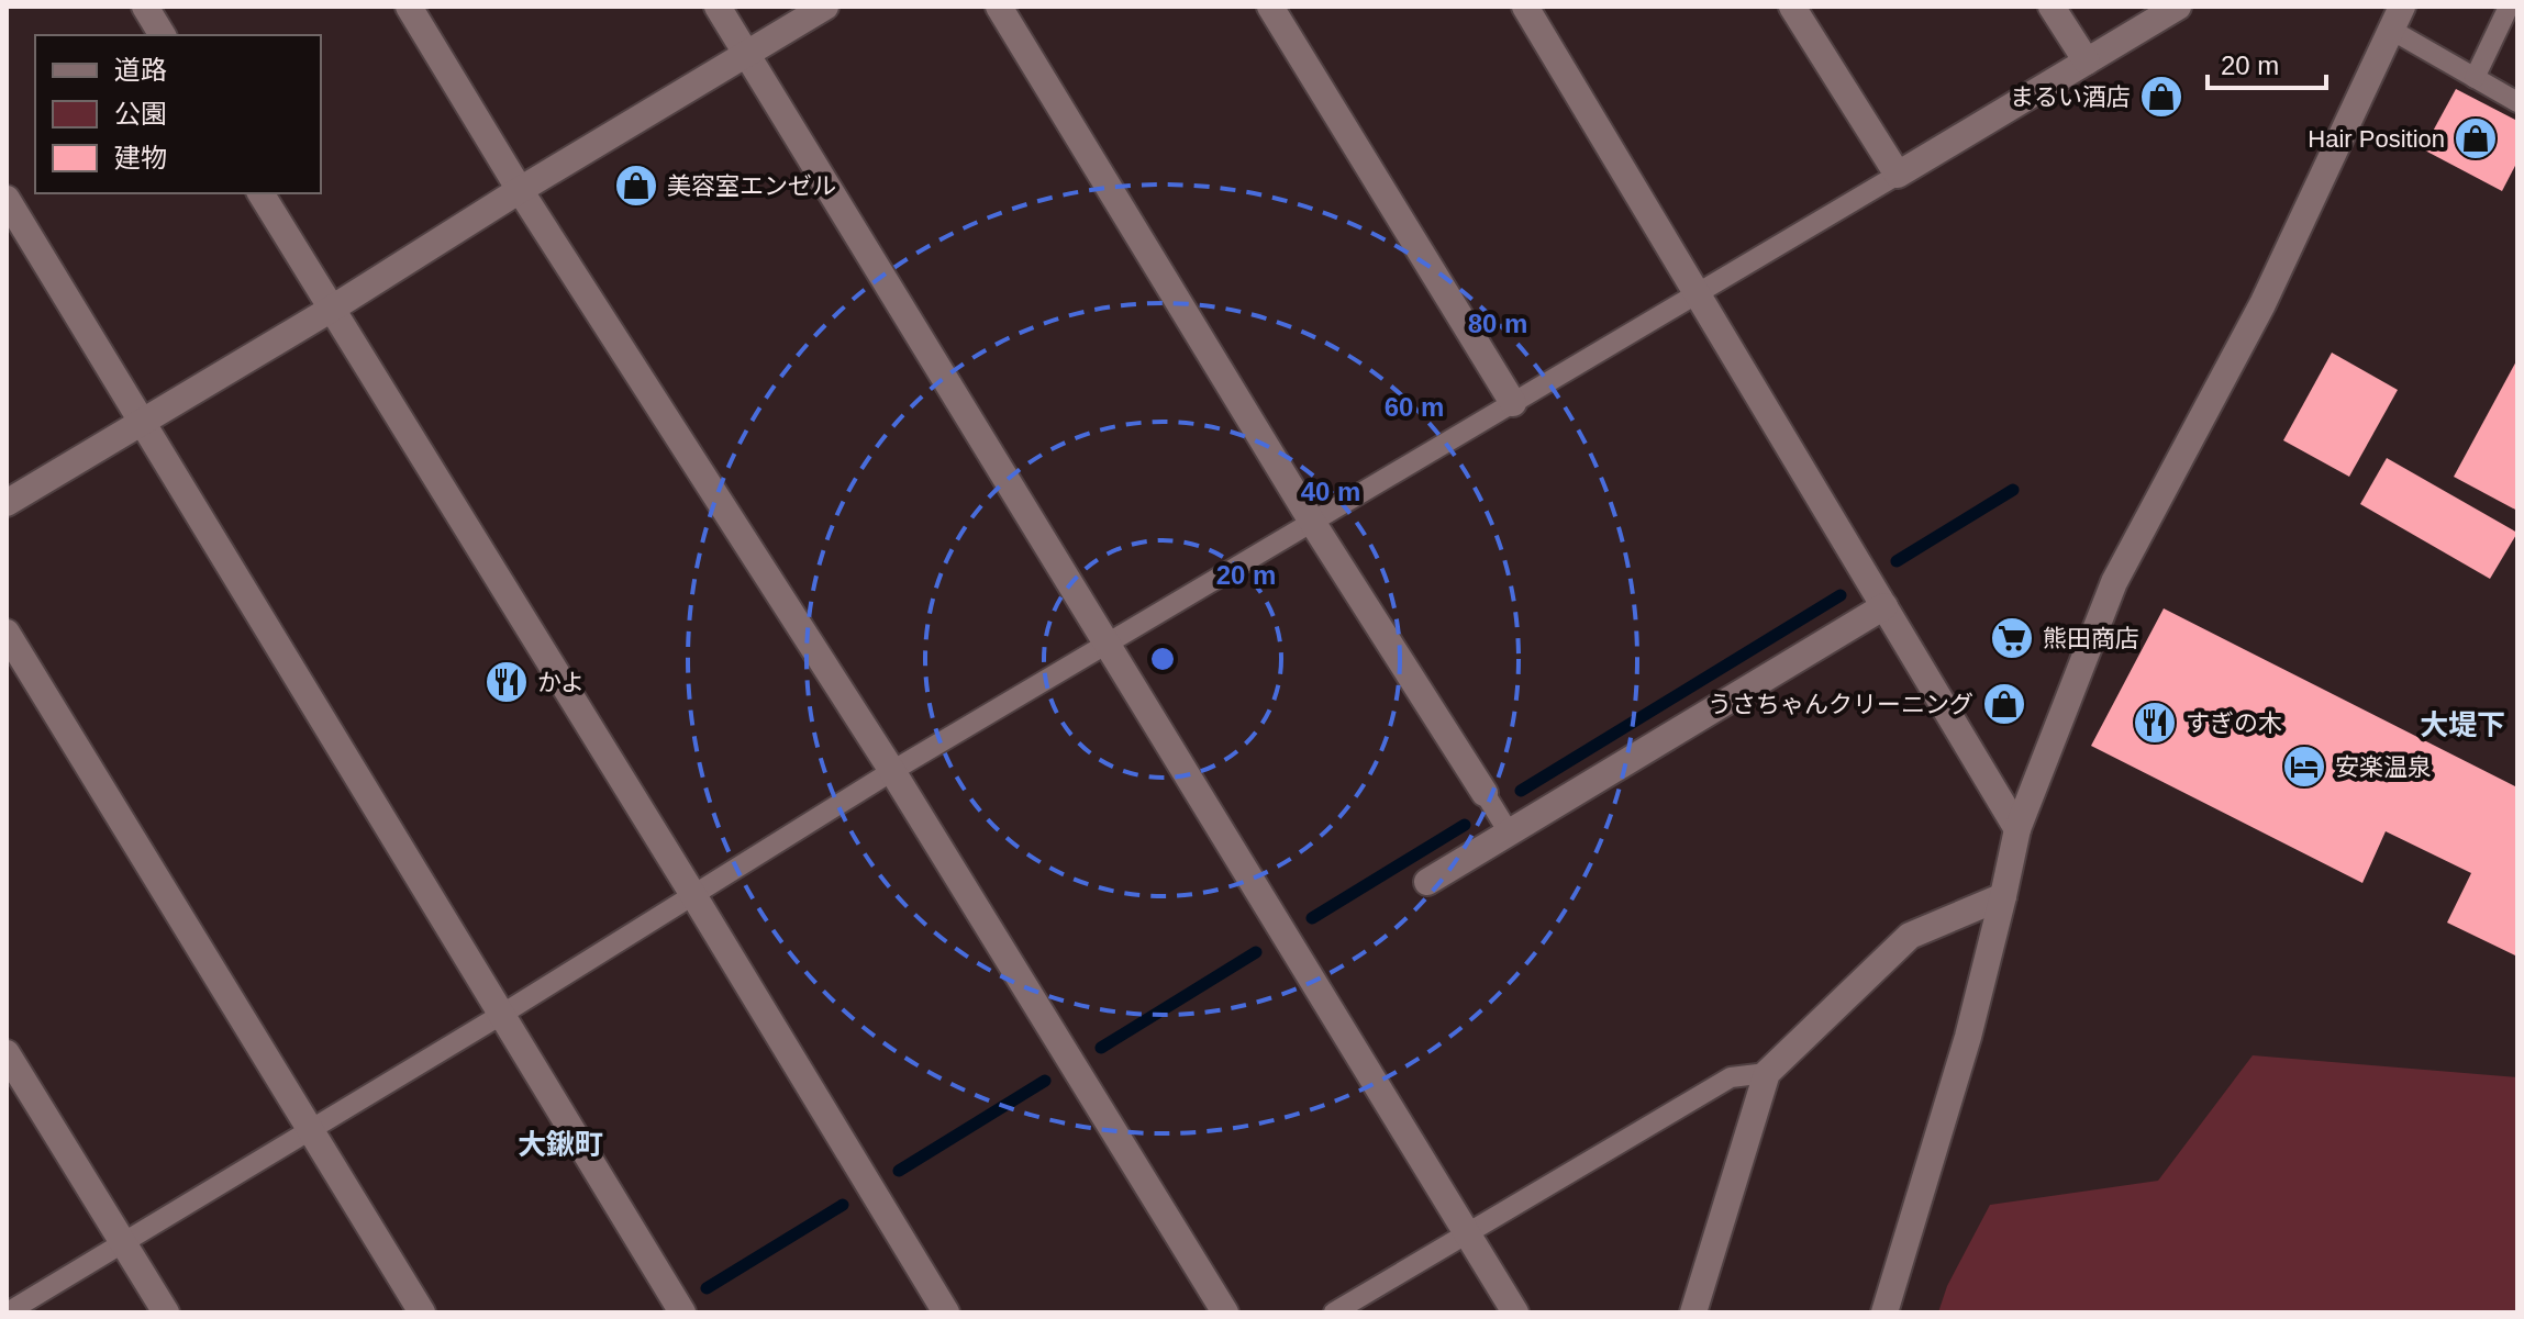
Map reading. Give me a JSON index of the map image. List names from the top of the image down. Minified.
{"districts":["大堤下","大鍬町"],"places":{"shop":["まるい酒店","Hair Position","美容室エンゼル","うさちゃんクリーニング"],"supermarket":["熊田商店"],"restaurant":["かよ","すぎの木"],"hotel":["安楽温泉"]},"legend":["道路","公園","建物"],"scale_bar":"20 m","rings":["80 m","60 m","40 m","20 m"]}
